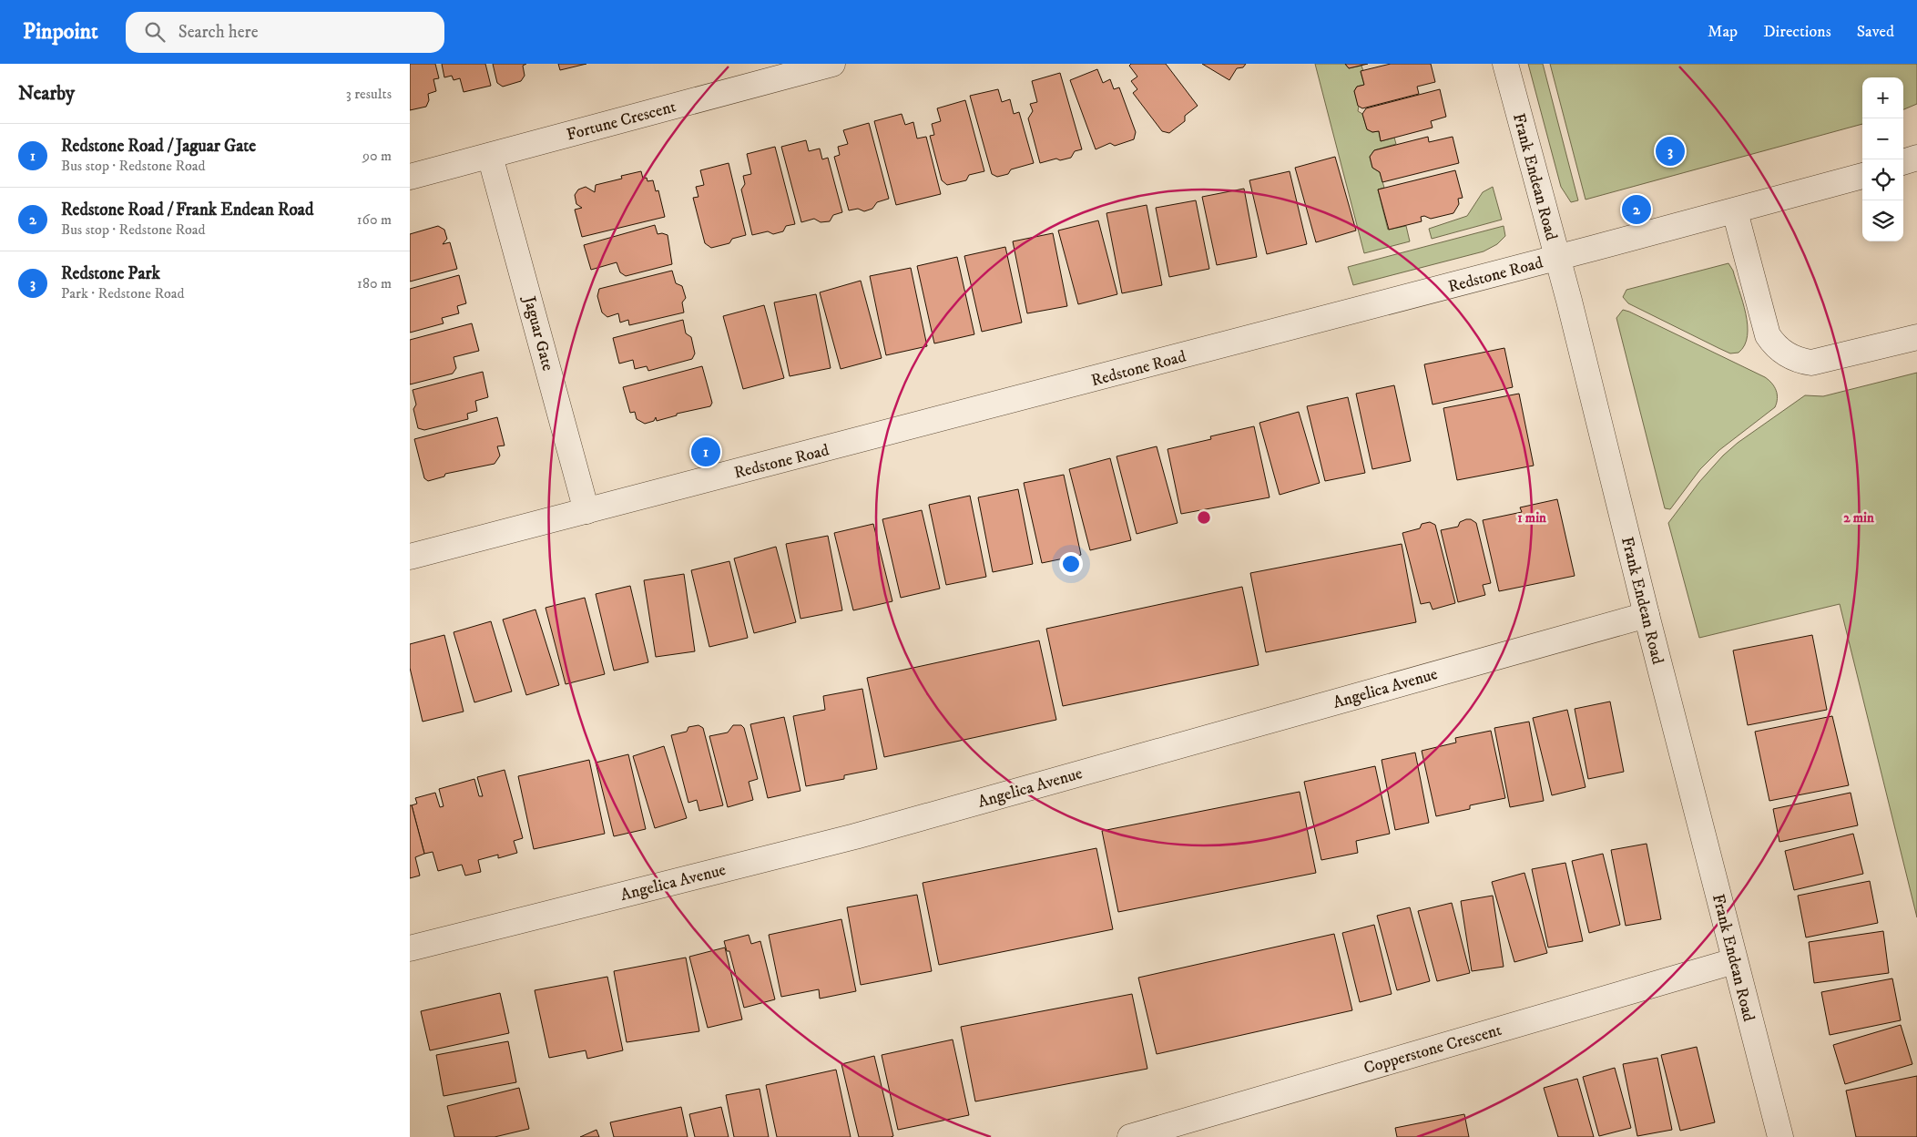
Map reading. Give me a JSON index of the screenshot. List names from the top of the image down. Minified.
{"streets":{"street":["Fortune Crescent","Frank Endean Road","Redstone Road","Jaguar Gate","Angelica Avenue","Copperstone Crescent"]},"crossings":[["Fortune Crescent","Jaguar Gate"],["Frank Endean Road","Redstone Road"],["Frank Endean Road","Angelica Avenue"],["Frank Endean Road","Copperstone Crescent"],["Redstone Road","Jaguar Gate"]],"page":{"header":"Pinpoint","search":"Search here","nav":["Map","Directions","Saved"],"heading":["Nearby","3 results"],"map_buttons":["+","−"],"list":[{"mark":"1","name":"Redstone Road / Jaguar Gate","note":"Bus stop · Redstone Road","value":"90 m"},{"mark":"2","name":"Redstone Road / Frank Endean Road","note":"Bus stop · Redstone Road","value":"160 m"},{"mark":"3","name":"Redstone Park","note":"Park · Redstone Road","value":"180 m"}],"pins":["3","2","1"]},"rings":["1 min","2 min"]}
